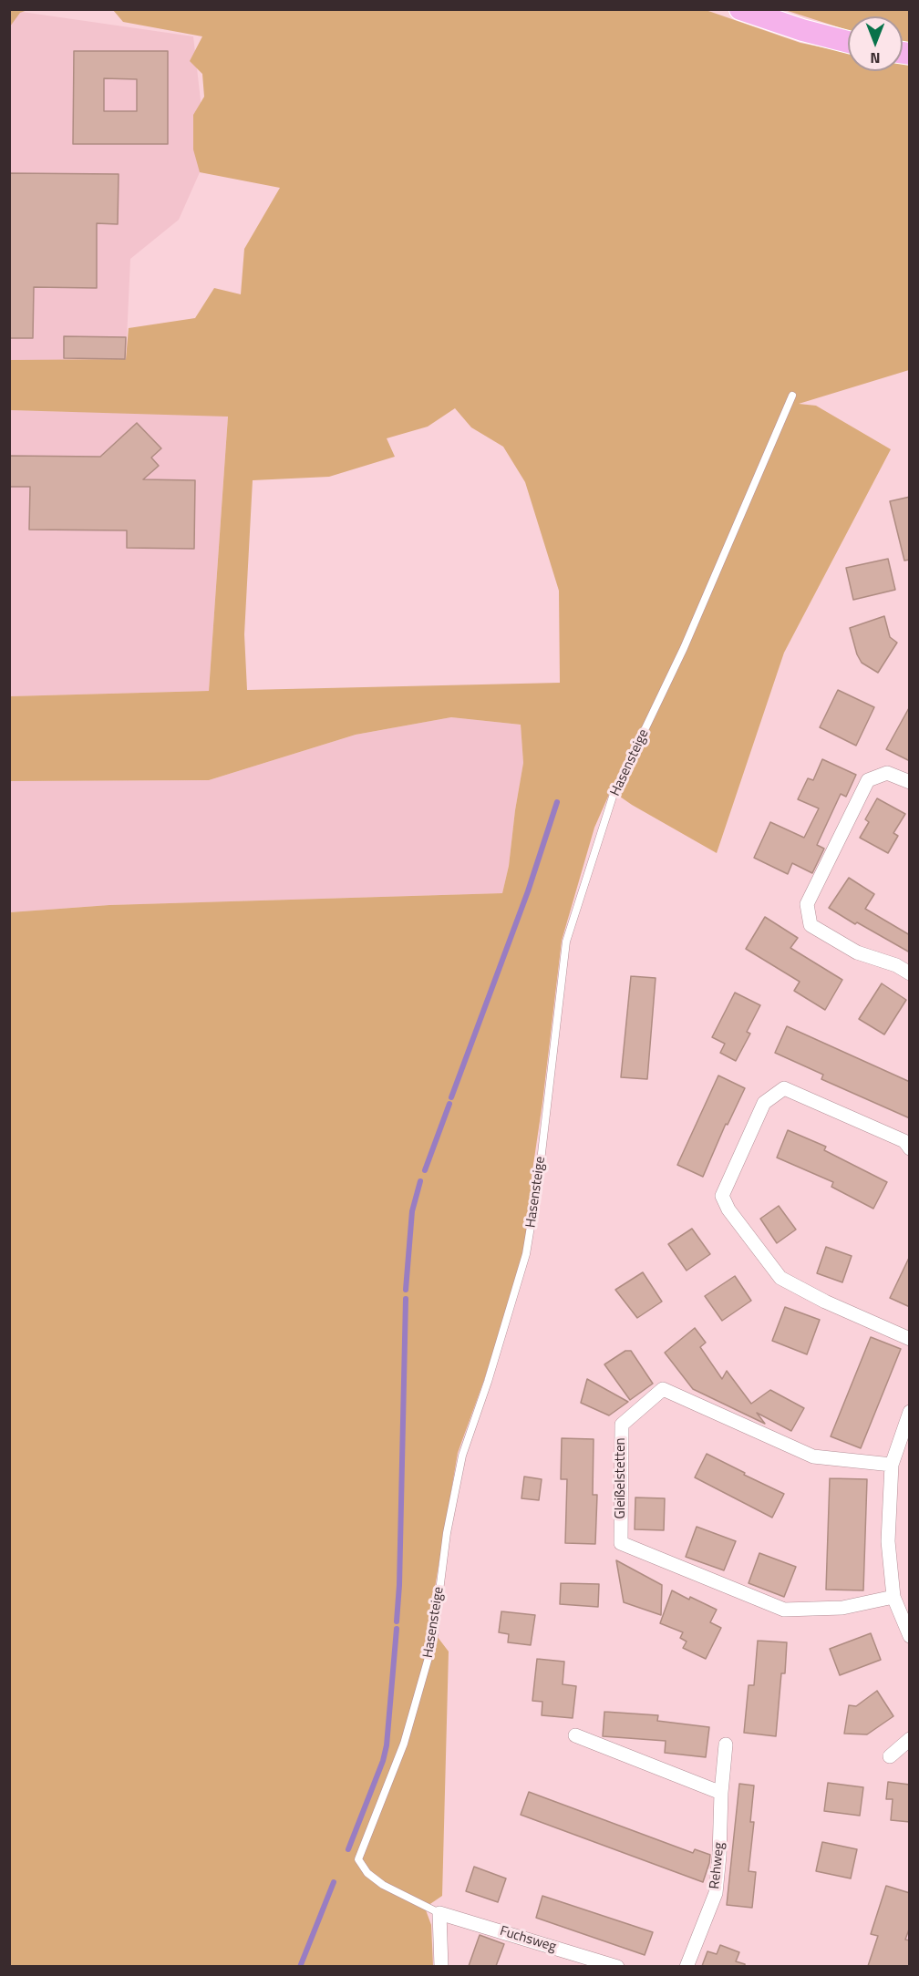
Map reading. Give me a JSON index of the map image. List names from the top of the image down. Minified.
{"streets":{"street":["Gleißelstetten","Rehweg","Fuchsweg"],"lane":["Hasensteige"]},"crossings":[["Hasensteige","Fuchsweg"]],"north":"bottom"}
